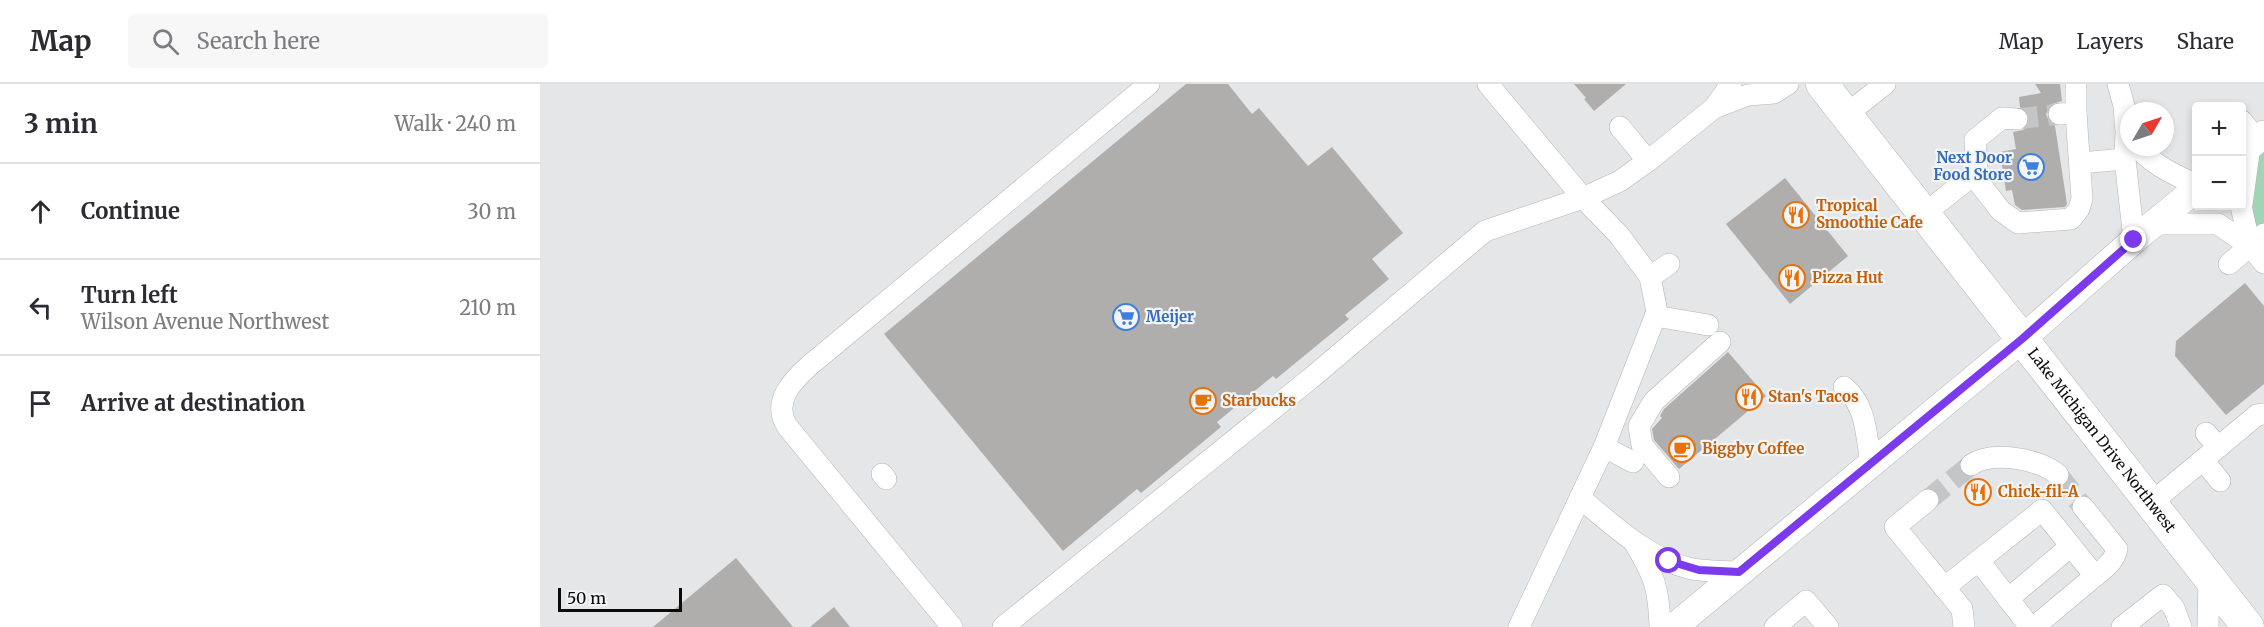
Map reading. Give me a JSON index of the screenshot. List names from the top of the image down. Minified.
{"streets":{"highway":["Lake Michigan Drive Northwest"]},"places":{"supermarket":["Next Door Food Store","Meijer"],"restaurant":["Tropical Smoothie Cafe","Pizza Hut","Stan's Tacos","Chick-fil-A"],"cafe":["Starbucks","Biggby Coffee"]},"scale_bar":"50 m","north":"top right","page":{"header":"Map","search":"Search here","nav":["Map","Layers","Share"],"heading":["3 min","Walk · 240 m"],"map_buttons":["+","−"],"list":[["Continue","30 m"],["Turn left","Wilson Avenue Northwest","210 m"],"Arrive at destination"],"scale":"50 m"}}
